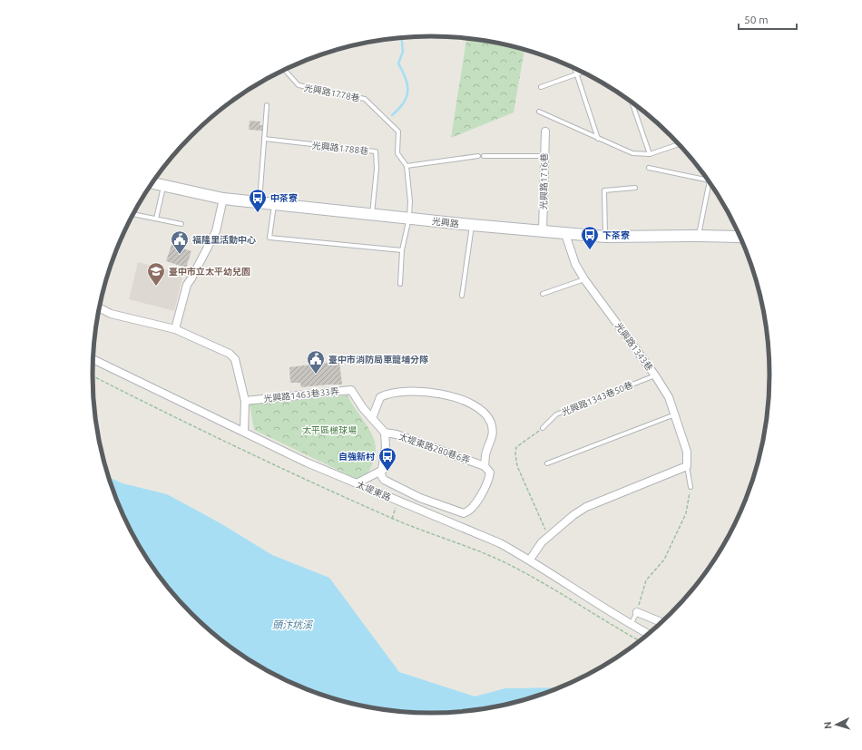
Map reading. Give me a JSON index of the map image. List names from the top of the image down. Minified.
{"streets":{"main road":["光興路"],"street":["光興路1716巷","光興路1343巷","光興路1463巷33弄","太堤東路280巷6弄","太堤東路"],"lane":["光興路1778巷","光興路1788巷","光興路1343巷50巷"]},"crossings":[["光興路1778巷","光興路"],["光興路1788巷","光興路"],["光興路1716巷","光興路"],["光興路","光興路1343巷"],["光興路1343巷","光興路1343巷50巷"],["光興路1463巷33弄","太堤東路280巷6弄"]],"water":["頭汴坑溪"],"parks":["太平區槌球場"],"places":{"bus stop":["中茶寮","下茶寮","自強新村"],"public building":["福隆里活動中心","臺中市消防局車籠埔分隊"],"school or university":["臺中市立太平幼兒園"]},"scale_bar":"50 m","north":"left"}
